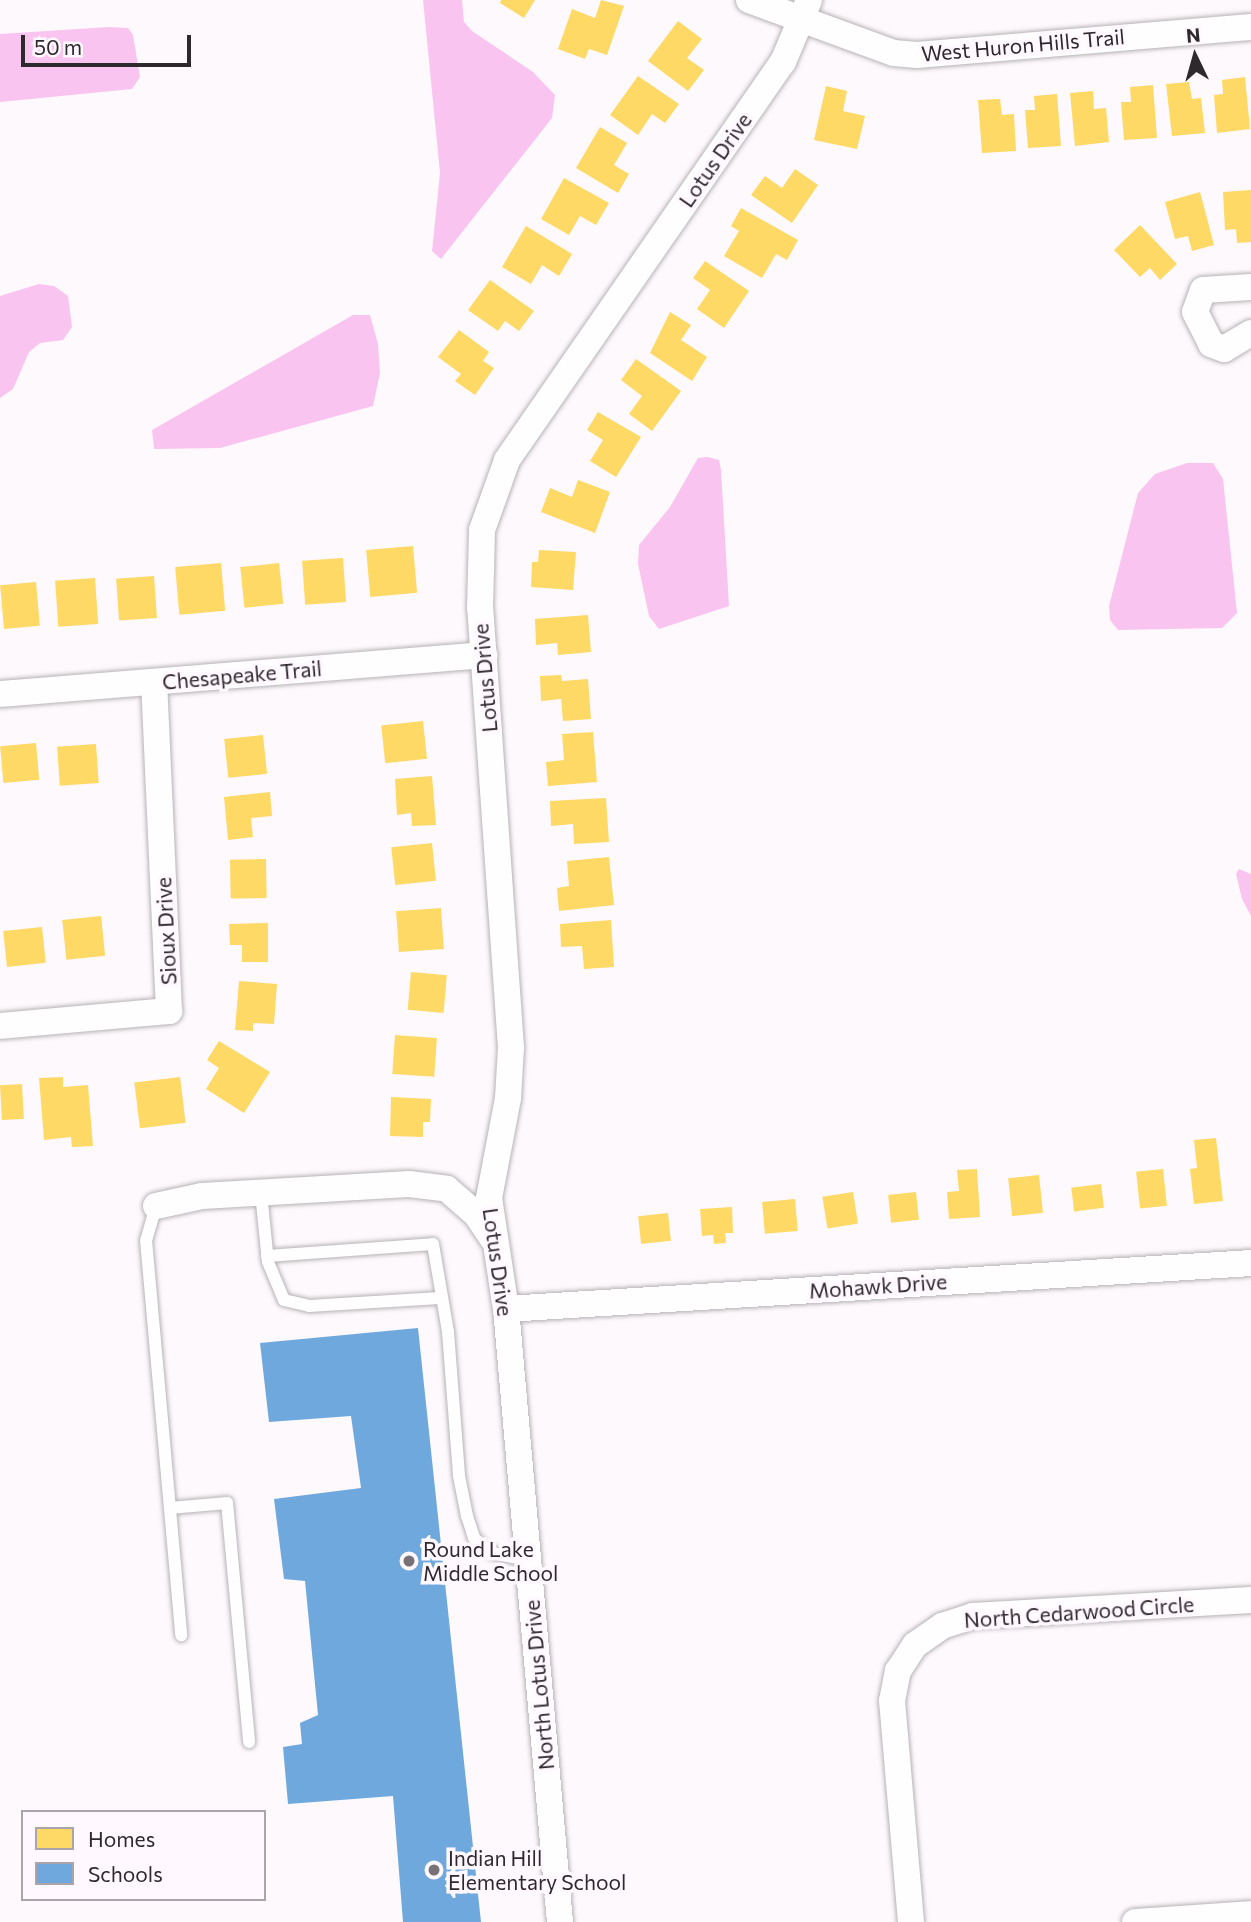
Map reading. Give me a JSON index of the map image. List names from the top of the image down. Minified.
{"streets":{"street":["West Huron Hills Trail","Lotus Drive","Chesapeake Trail","Sioux Drive","Mohawk Drive","North Cedarwood Circle","North Lotus Drive"]},"crossings":[["West Huron Hills Trail","Lotus Drive"],["Lotus Drive","Chesapeake Trail"],["Lotus Drive","Mohawk Drive"],["Lotus Drive","North Lotus Drive"],["Chesapeake Trail","Sioux Drive"]],"places":["Round Lake Middle School","Indian Hill Elementary School"],"legend":["Homes","Schools"],"scale_bar":"50 m","north":"top"}
